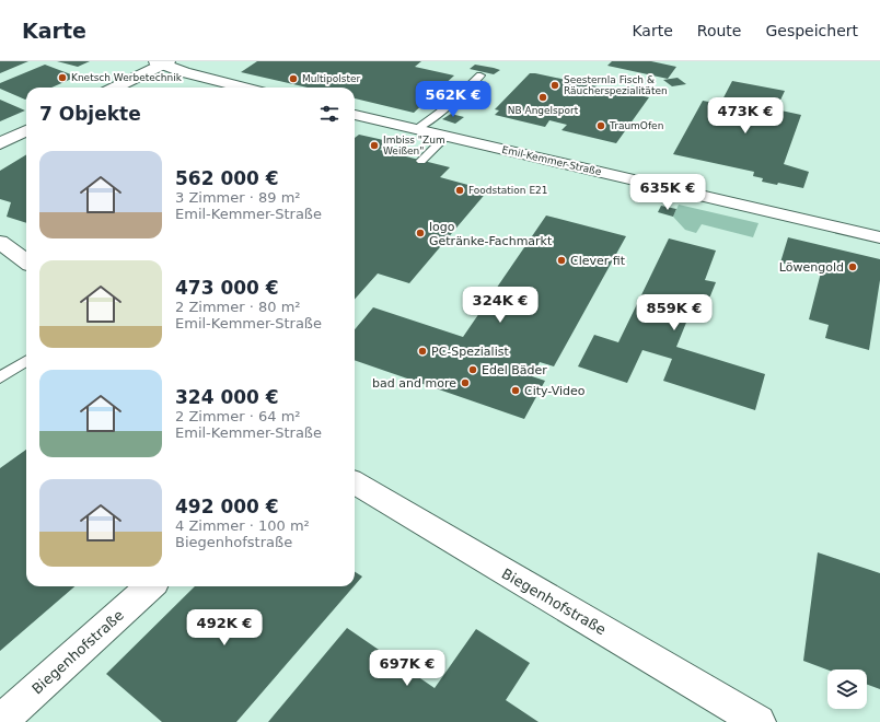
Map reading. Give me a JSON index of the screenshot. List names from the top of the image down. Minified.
{"streets":{"street":["Emil-Kemmer-Straße","Biegenhofstraße"]},"places":["Knetsch Werbetechnik","Multipolster","Seesternla Fisch & Räucherspezialitäten","NB Angelsport","TraumOfen","Imbiss \"Zum Weißen\"","Foodstation E21","logo Getränke-Fachmarkt","Clever fit","Löwengold","PC-Spezialist","Edel Bäder","bad and more","City-Video"],"page":{"header":"Karte","nav":["Karte","Route","Gespeichert"],"price":["562K €","473K €","635K €","324K €","859K €","492K €","697K €"],"heading":"7 Objekte","list":[{"name":"562 000 €","note":"3 Zimmer · 89 m² · Emil-Kemmer-Straße"},{"name":"473 000 €","note":"2 Zimmer · 80 m² · Emil-Kemmer-Straße"},{"name":"324 000 €","note":"2 Zimmer · 64 m² · Emil-Kemmer-Straße"},{"name":"492 000 €","note":"4 Zimmer · 100 m² · Biegenhofstraße"}]}}
